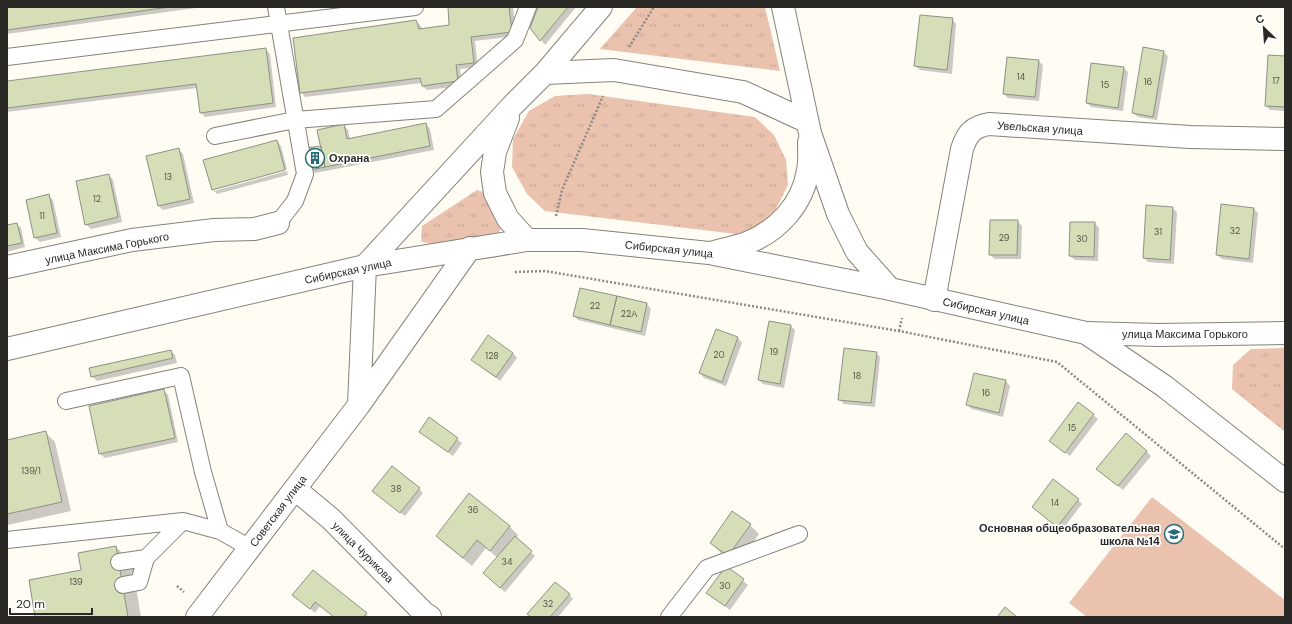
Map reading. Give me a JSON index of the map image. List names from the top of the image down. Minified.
{"streets":{"street":["Увельская улица","улица Максима Горького","Сибирская улица","Советская улица","улица Чурикова"]},"crossings":[["Увельская улица","Сибирская улица"],["улица Максима Горького","Сибирская улица"],["Сибирская улица","Советская улица"],["Советская улица","улица Чурикова"]],"places":{"building":["Охрана"],"school or university":["Основная общеобразовательная школа №14"]},"house_numbers":["14","17","16","15","13","12","11","32","31","29","30","22","22А","19","20","128","18","16","15","139/1","38","14","36","34","139","30","32"],"scale_bar":"20 m","north":"top left"}
